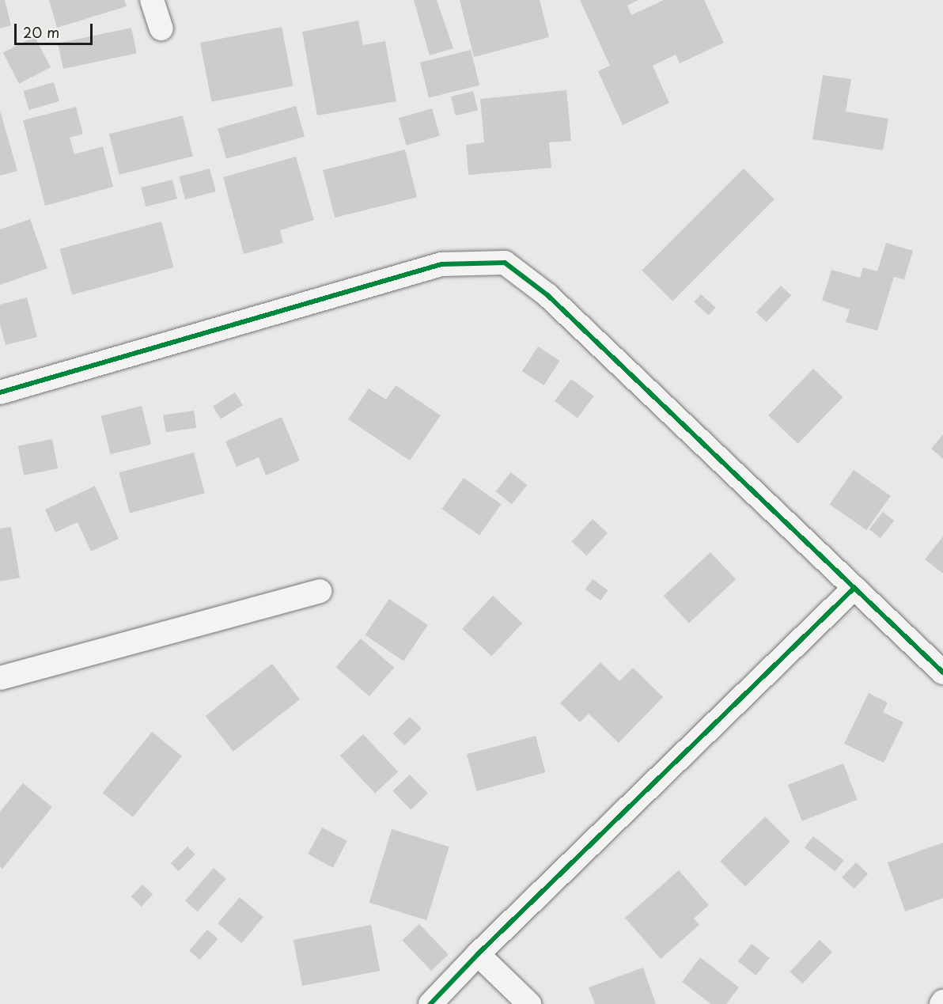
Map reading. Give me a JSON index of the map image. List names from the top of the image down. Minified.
{"scale_bar":"20 m"}
